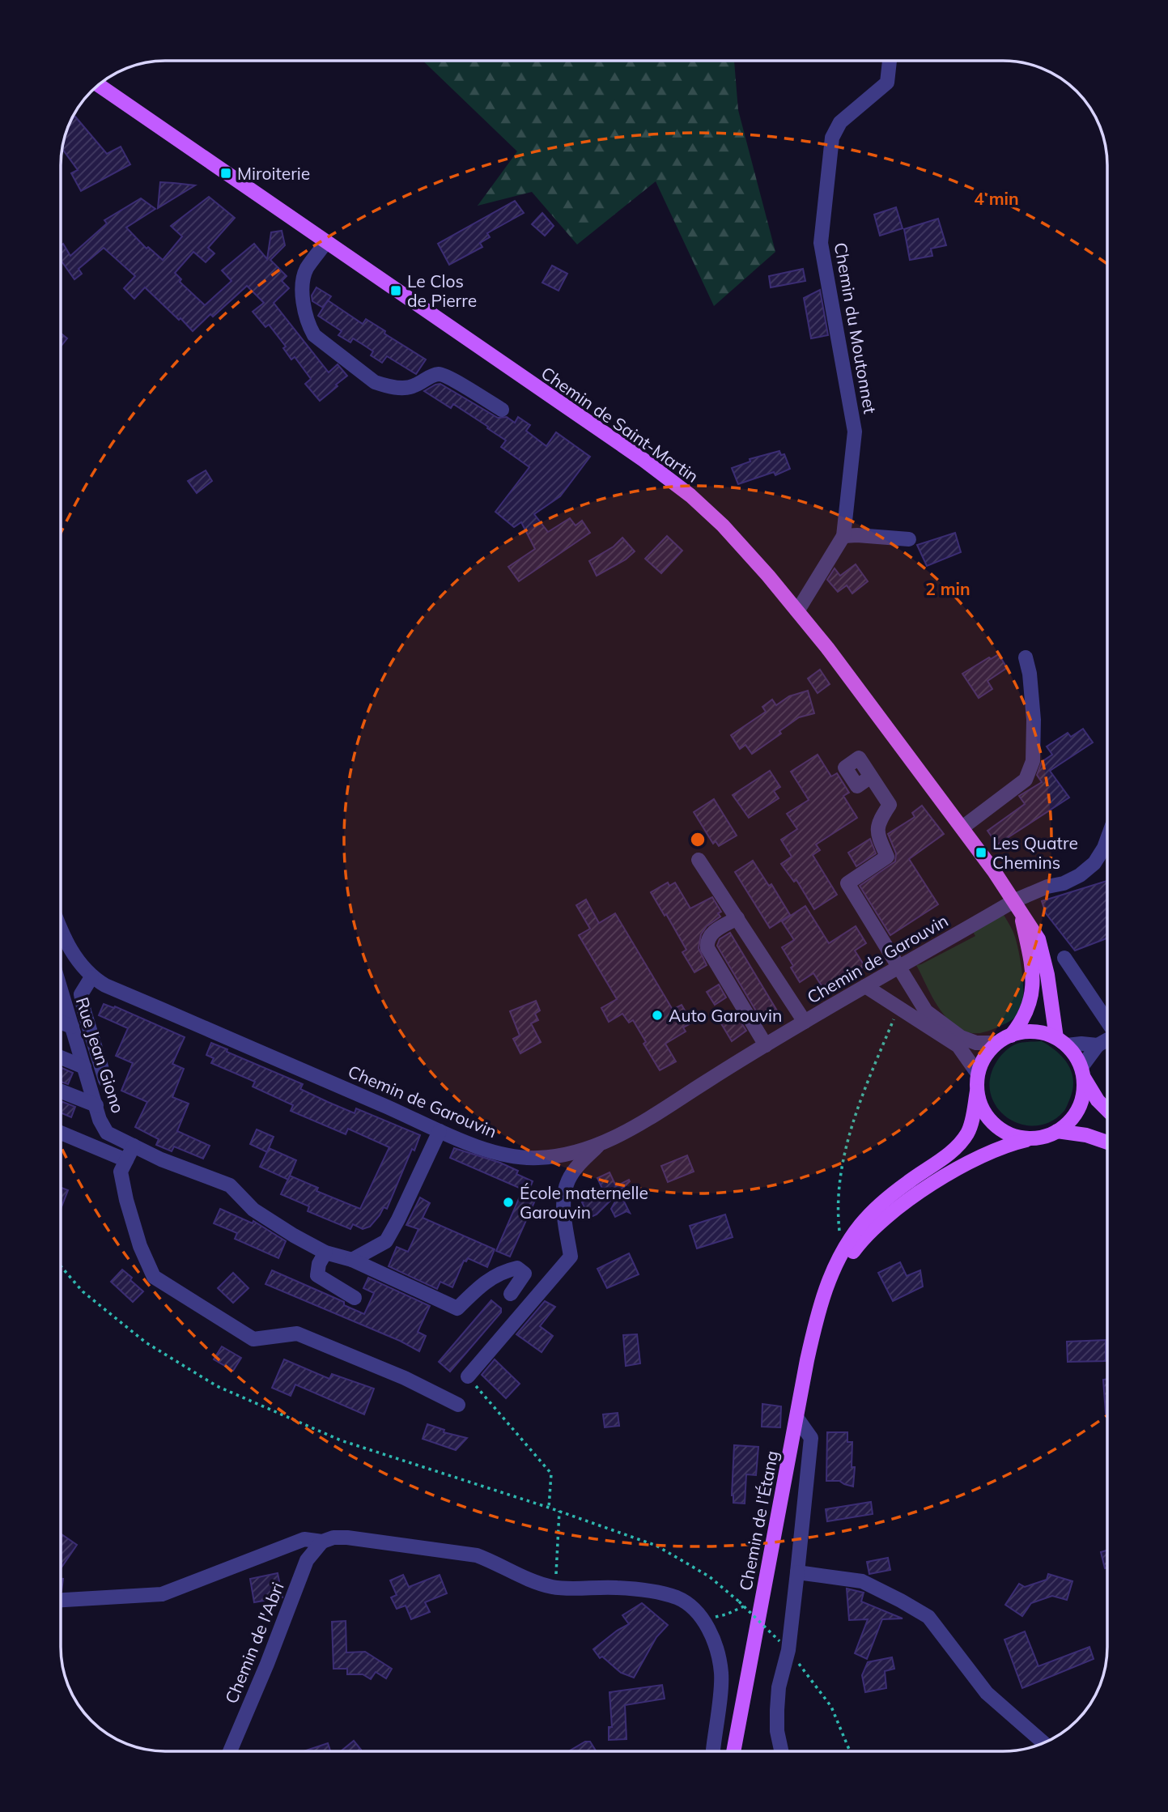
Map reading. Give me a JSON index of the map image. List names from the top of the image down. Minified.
{"streets":{"main road":["Chemin de Saint-Martin","Chemin de l’Étang"],"street":["Chemin du Moutonnet","Chemin de Garouvin","Rue Jean Giono","Chemin de l'Abri"]},"crossings":[["Chemin du Moutonnet","Chemin de Saint-Martin"],["Chemin de Saint-Martin","Chemin de Garouvin"],["Chemin de Saint-Martin","Chemin de l’Étang"]],"places":{"transit":["Miroiterie","Le Clos de Pierre","Les Quatre Chemins"],"other":["Auto Garouvin","École maternelle Garouvin"]},"rings":["4 min","2 min"]}
